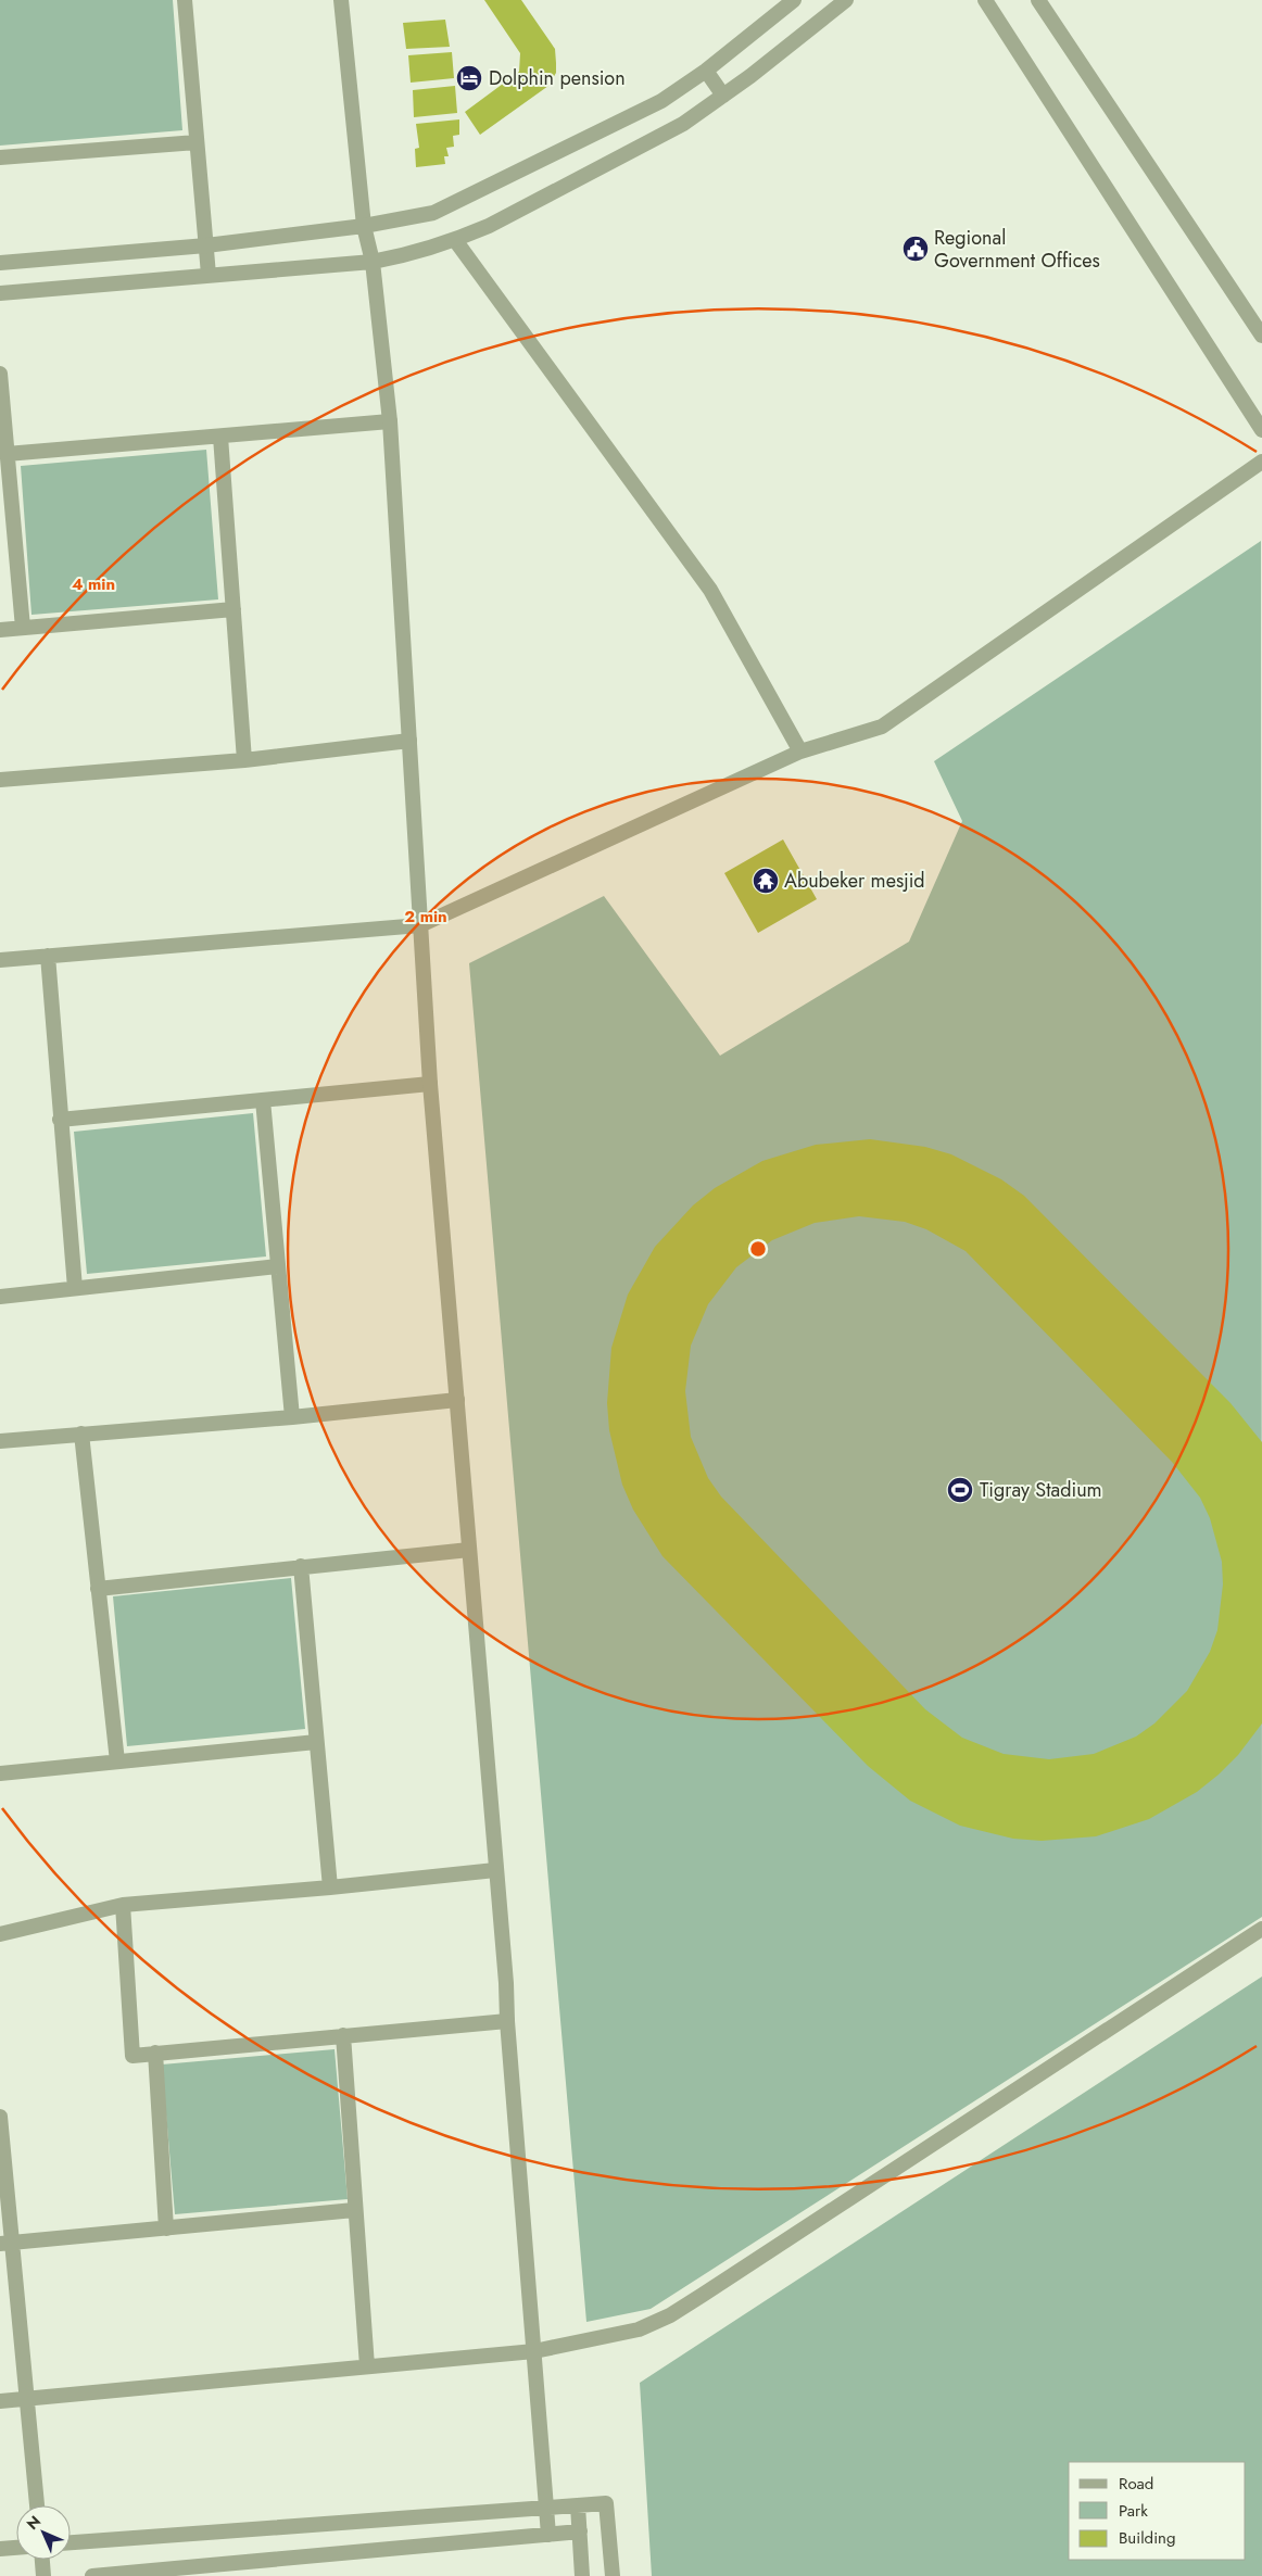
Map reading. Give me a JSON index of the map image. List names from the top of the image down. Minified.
{"places":{"hotel":["Dolphin pension"],"public building":["Regional Government Offices"],"temple":["Abubeker mesjid"],"sports":["Tigray Stadium"]},"legend":["Road","Park","Building"],"north":"top left","rings":["4 min","2 min"]}
